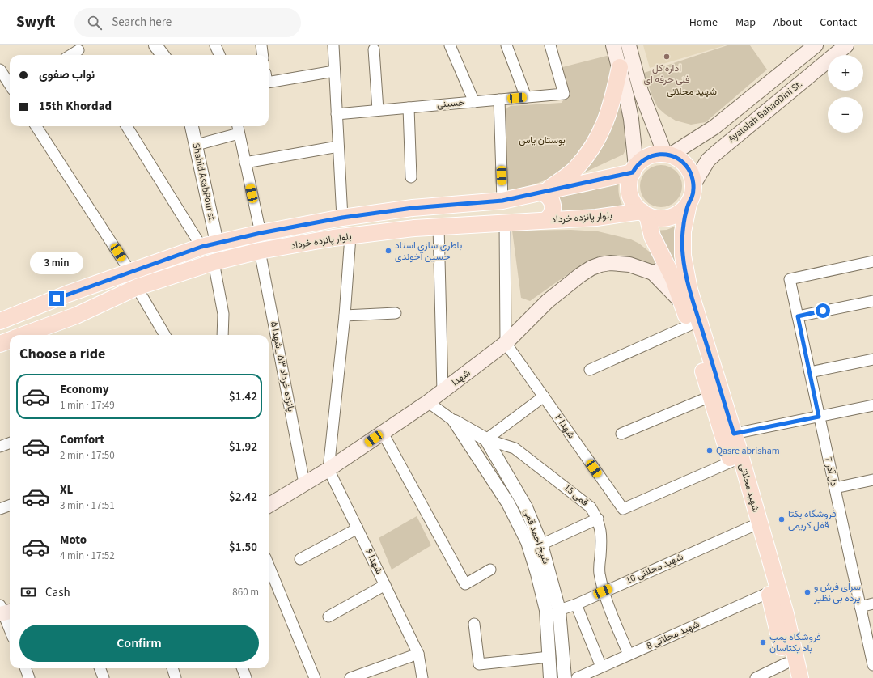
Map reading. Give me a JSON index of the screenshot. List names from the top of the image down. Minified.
{"streets":{"main road":["Ayatolah BahaoDini St.","بلوار پانزده خرداد","شهدا","شهید محلاتی"],"street":["حسینی","Shahid AsabPour st.","پانزده خرداد ۵۳ _شهدا ۵","شهدا ۲","دل آذر 7","قمی 15","شیخ احمد قمی","شهدا ۶","شهید محلاتی 10","شهید محلاتی 8"]},"crossings":[["Ayatolah BahaoDini St.","بلوار پانزده خرداد"],["Ayatolah BahaoDini St.","شهید محلاتی"],["بلوار پانزده خرداد","پانزده خرداد ۵۳ _شهدا ۵"],["بلوار پانزده خرداد","شهید محلاتی"],["پانزده خرداد ۵۳ _شهدا ۵","شهدا"],["شهدا","شهدا ۲"],["شهدا","شهید محلاتی"],["شهدا","شیخ احمد قمی"],["شهدا","شهدا ۶"],["شهدا ۲","شهید محلاتی"],["شهید محلاتی","شهید محلاتی 10"],["شهید محلاتی","شهید محلاتی 8"],["قمی 15","شیخ احمد قمی"],["قمی 15","شهید محلاتی 10"],["قمی 15","شهید محلاتی 8"],["شیخ احمد قمی","شهید محلاتی 10"]],"parks":["شهید محلاتی","بوستان یاس"],"places":["اداره کل فنی حرفه ای","باطری سازی استاد حسین آخوندی","Qasre abrisham","فروشگاه یکتا قفل کریمی","سرای فرش و پرده بی نظیر","فروشگاه پمپ باد یکتاسان"],"page":{"header":"Swyft","search":"Search here","nav":["Home","Map","About","Contact"],"map_buttons":["+","−"],"banner":["نواب صفوی","15th Khordad"],"bubble":"3 min","heading":"Choose a ride","list":[{"name":"Economy","note":"1 min · 17:49","value":"$1.42"},{"name":"Comfort","note":"2 min · 17:50","value":"$1.92"},{"name":"XL","note":"3 min · 17:51","value":"$2.42"},{"name":"Moto","note":"4 min · 17:52","value":"$1.50"}],"pay":["Cash","860 m"],"buttons":"Confirm"}}
